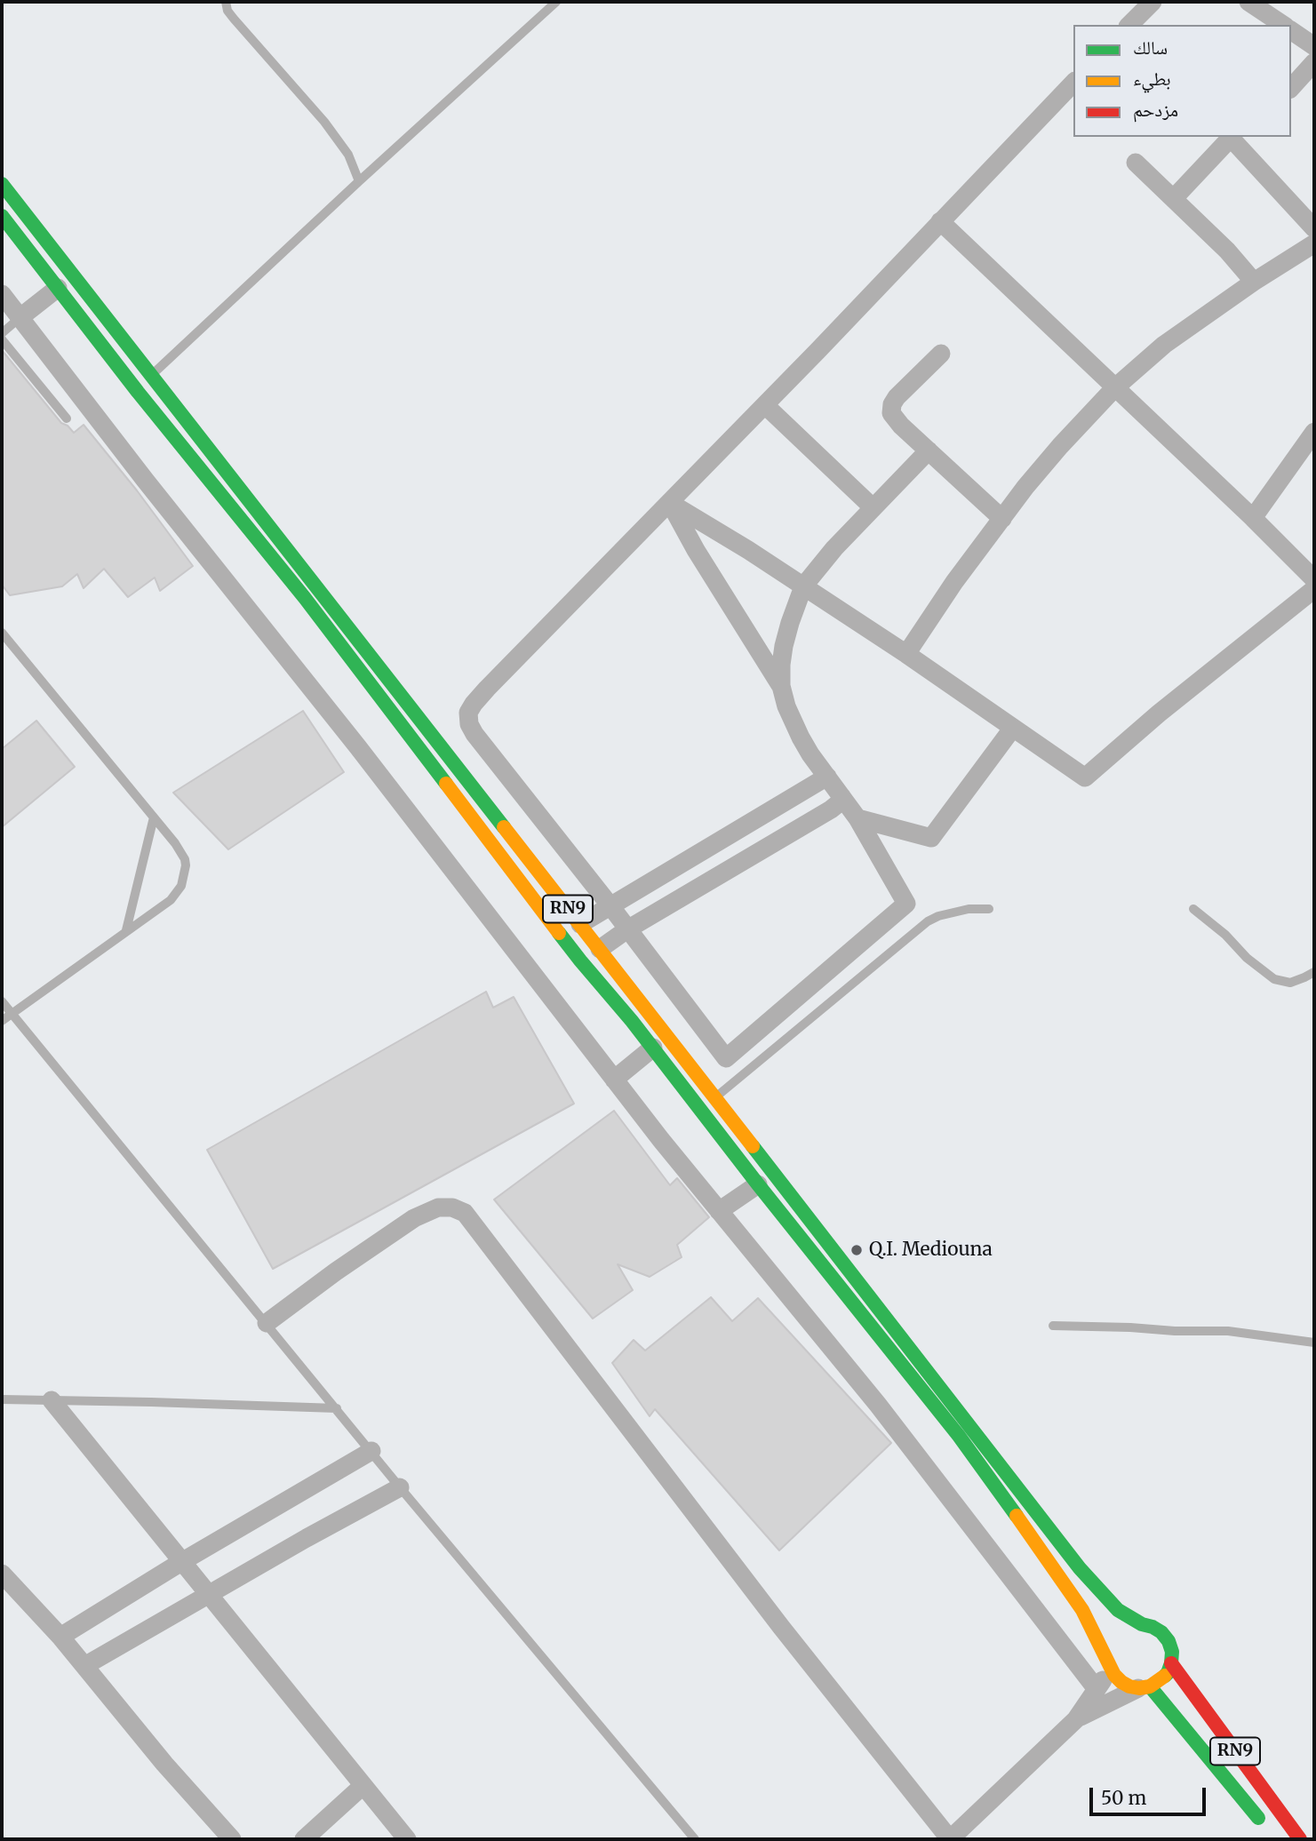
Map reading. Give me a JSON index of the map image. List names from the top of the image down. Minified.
{"streets":{"highway":["RN9"]},"places":["Q.I. Mediouna"],"legend":["سالك","بطيء","مزدحم"],"scale_bar":"50 m"}
